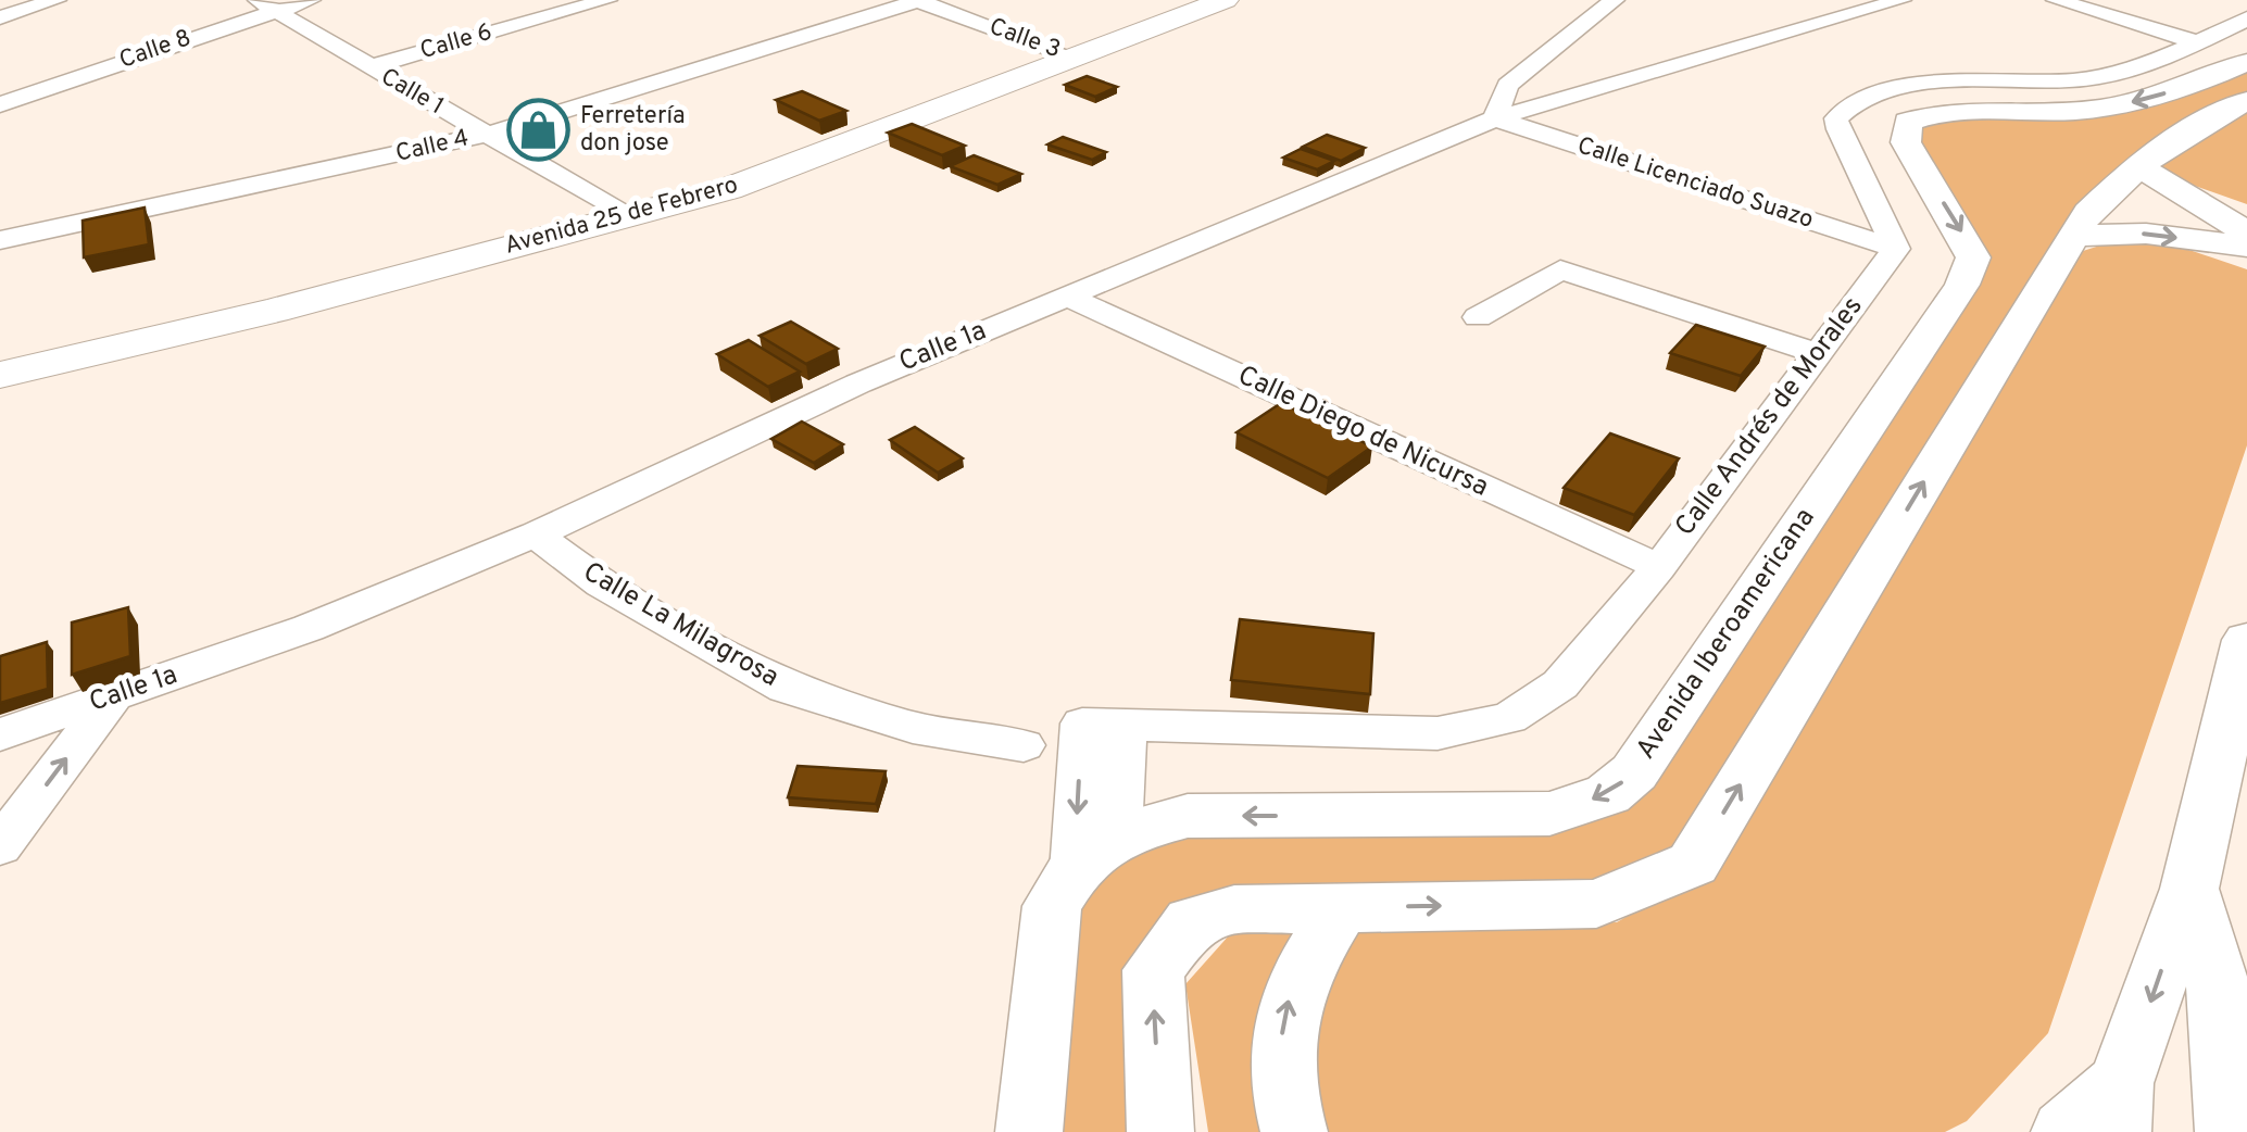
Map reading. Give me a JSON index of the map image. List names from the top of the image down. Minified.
{"streets":{"main road":["Avenida 25 de Febrero"],"street":["Calle 3","Calle 6","Calle 8","Calle 1","Calle 4","Calle Licenciado Suazo","Calle 1a","Calle Andrés de Morales","Calle Diego de Nicursa","Calle La Milagrosa","Avenida Iberoamericana"]},"crossings":[["Calle 3","Calle 4"],["Calle 3","Avenida 25 de Febrero"],["Calle 6","Calle 1"],["Calle 8","Calle 1"],["Calle 1","Calle 4"],["Calle 1","Avenida 25 de Febrero"],["Calle Licenciado Suazo","Calle 1a"],["Calle Licenciado Suazo","Calle Andrés de Morales"],["Calle 1a","Calle Diego de Nicursa"],["Calle 1a","Calle La Milagrosa"],["Calle Andrés de Morales","Calle Diego de Nicursa"]],"one_way":["Avenida Iberoamericana"],"places":{"shop":["Ferretería don jose"]}}
